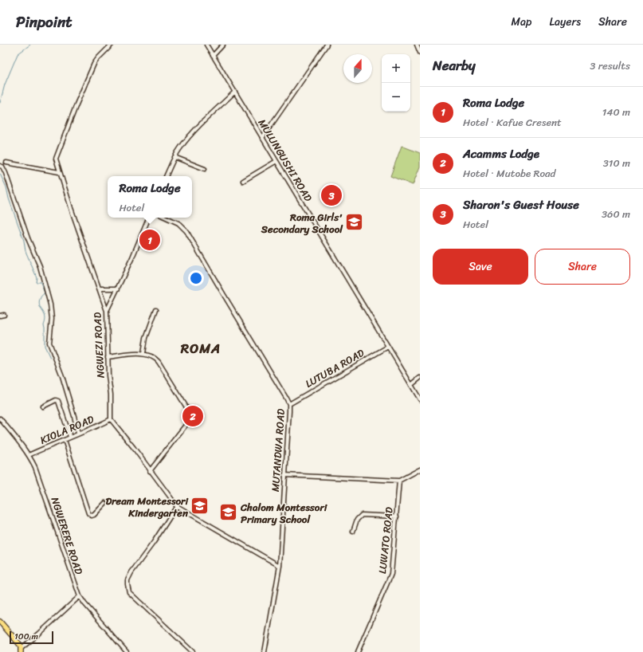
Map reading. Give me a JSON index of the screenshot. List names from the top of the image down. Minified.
{"streets":{"street":["MULUNGUSHI ROAD","NGWEZI ROAD","LUTUBA ROAD","KIOLA ROAD","MUTANDWA ROAD","NGWERERE ROAD","LUWATO ROAD"]},"crossings":[["MULUNGUSHI ROAD","LUTUBA ROAD"],["NGWEZI ROAD","KIOLA ROAD"],["LUTUBA ROAD","MUTANDWA ROAD"],["KIOLA ROAD","NGWERERE ROAD"]],"districts":["ROMA"],"places":{"school or university":["Roma Girls' Secondary School","Dream Montessori Kindergarten","Chalom Montessori Primary School"]},"scale_bar":"100 m","north":"top","page":{"header":"Pinpoint","nav":["Map","Layers","Share"],"heading":["Nearby","3 results"],"map_buttons":["+","−"],"list":[{"mark":"1","name":"Roma Lodge","note":"Hotel · Kafue Cresent","value":"140 m"},{"mark":"2","name":"Acamms Lodge","note":"Hotel · Mutobe Road","value":"310 m"},{"mark":"3","name":"Sharon's Guest House","note":"Hotel","value":"360 m"}],"popup":["Roma Lodge","Hotel"],"pins":["3","1","2"],"buttons":["Save","Share"],"scale":"100 m"}}
